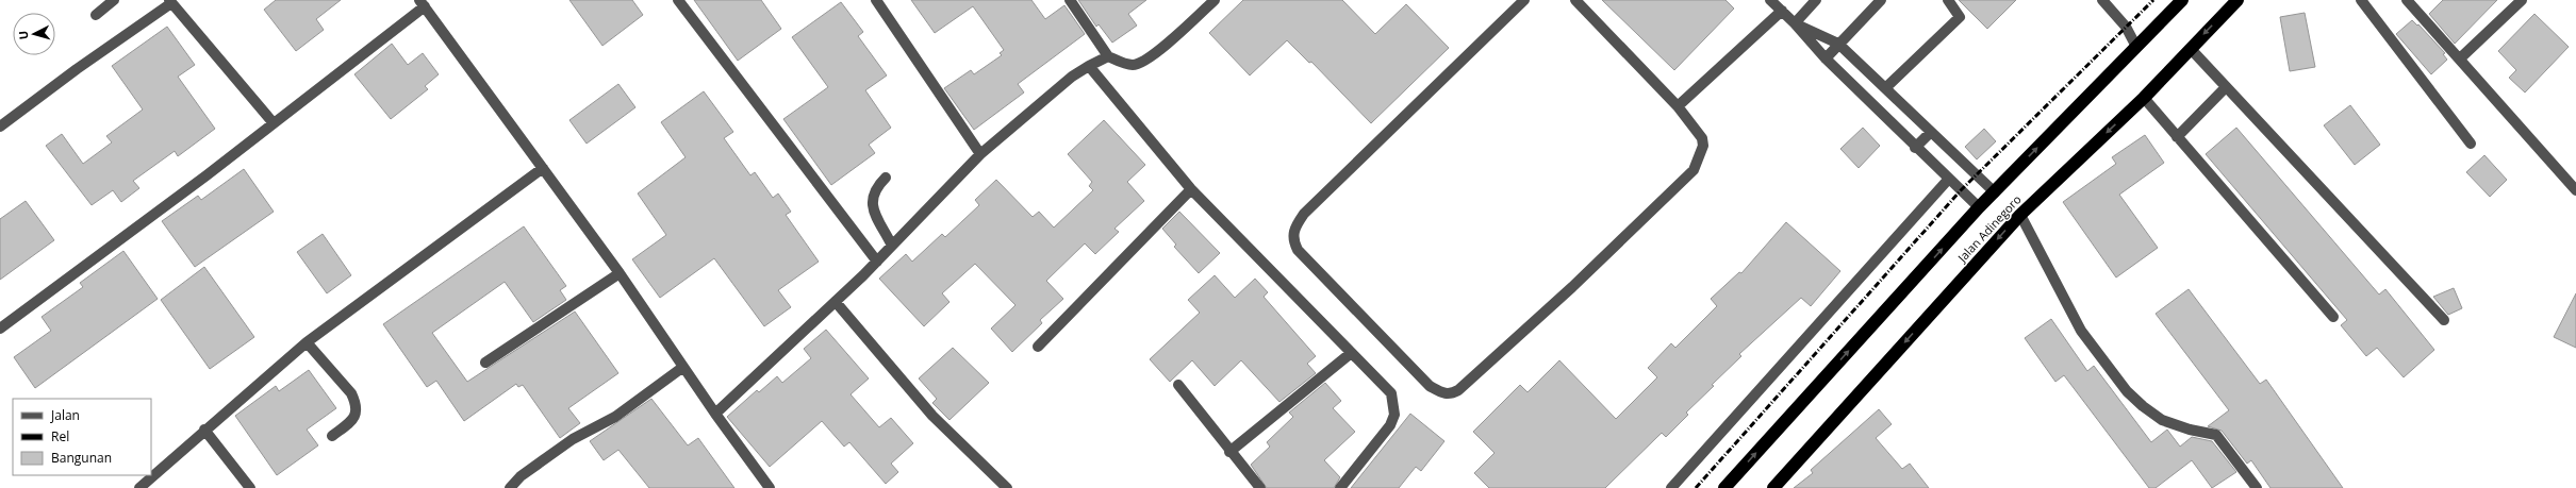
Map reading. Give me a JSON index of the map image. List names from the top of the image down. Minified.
{"streets":{"highway":["Jalan Adinegoro"]},"legend":["Jalan","Rel","Bangunan"],"north":"left"}
